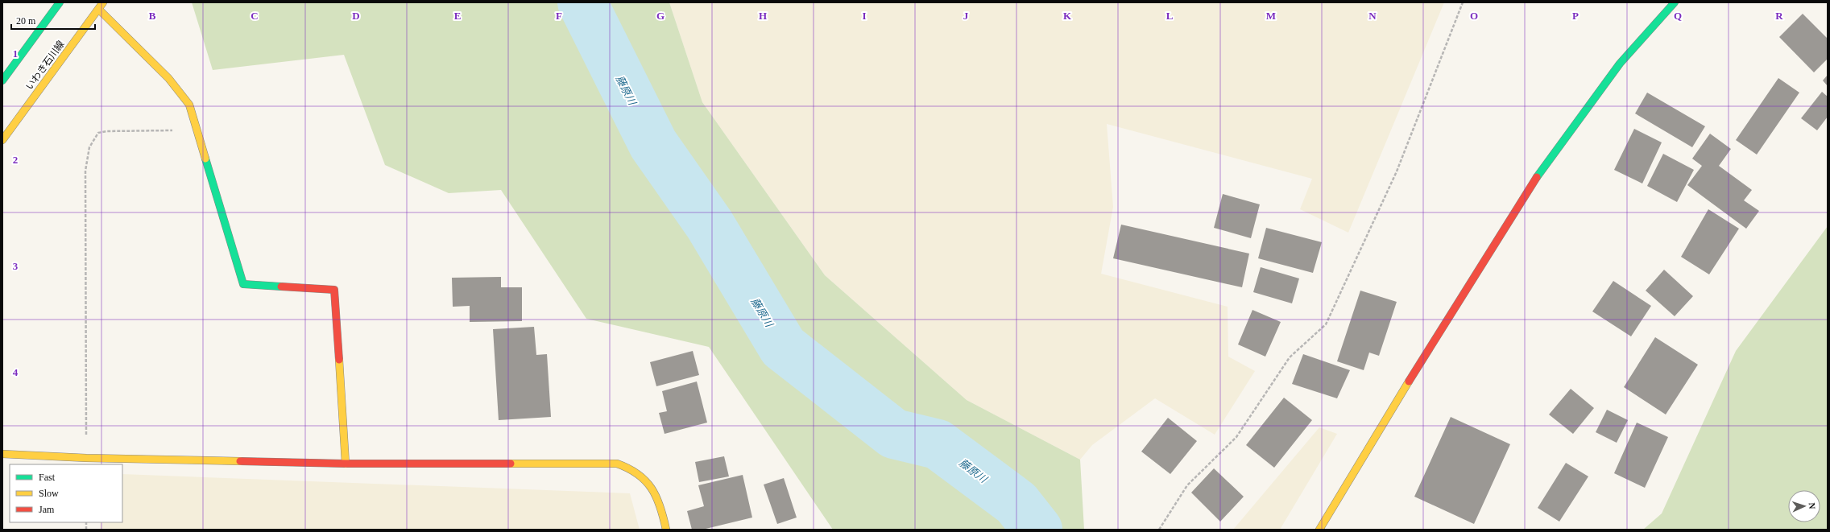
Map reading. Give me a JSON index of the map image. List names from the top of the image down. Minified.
{"streets":{"street":["いわき石川線"]},"water":["藤原川"],"legend":["Fast","Slow","Jam"],"scale_bar":"20 m","north":"right","grid":{"columns":["B","C","D","E","F","G","H","I","J","K","L","M","N","O","P","Q","R"],"rows":["1","2","3","4"]}}
